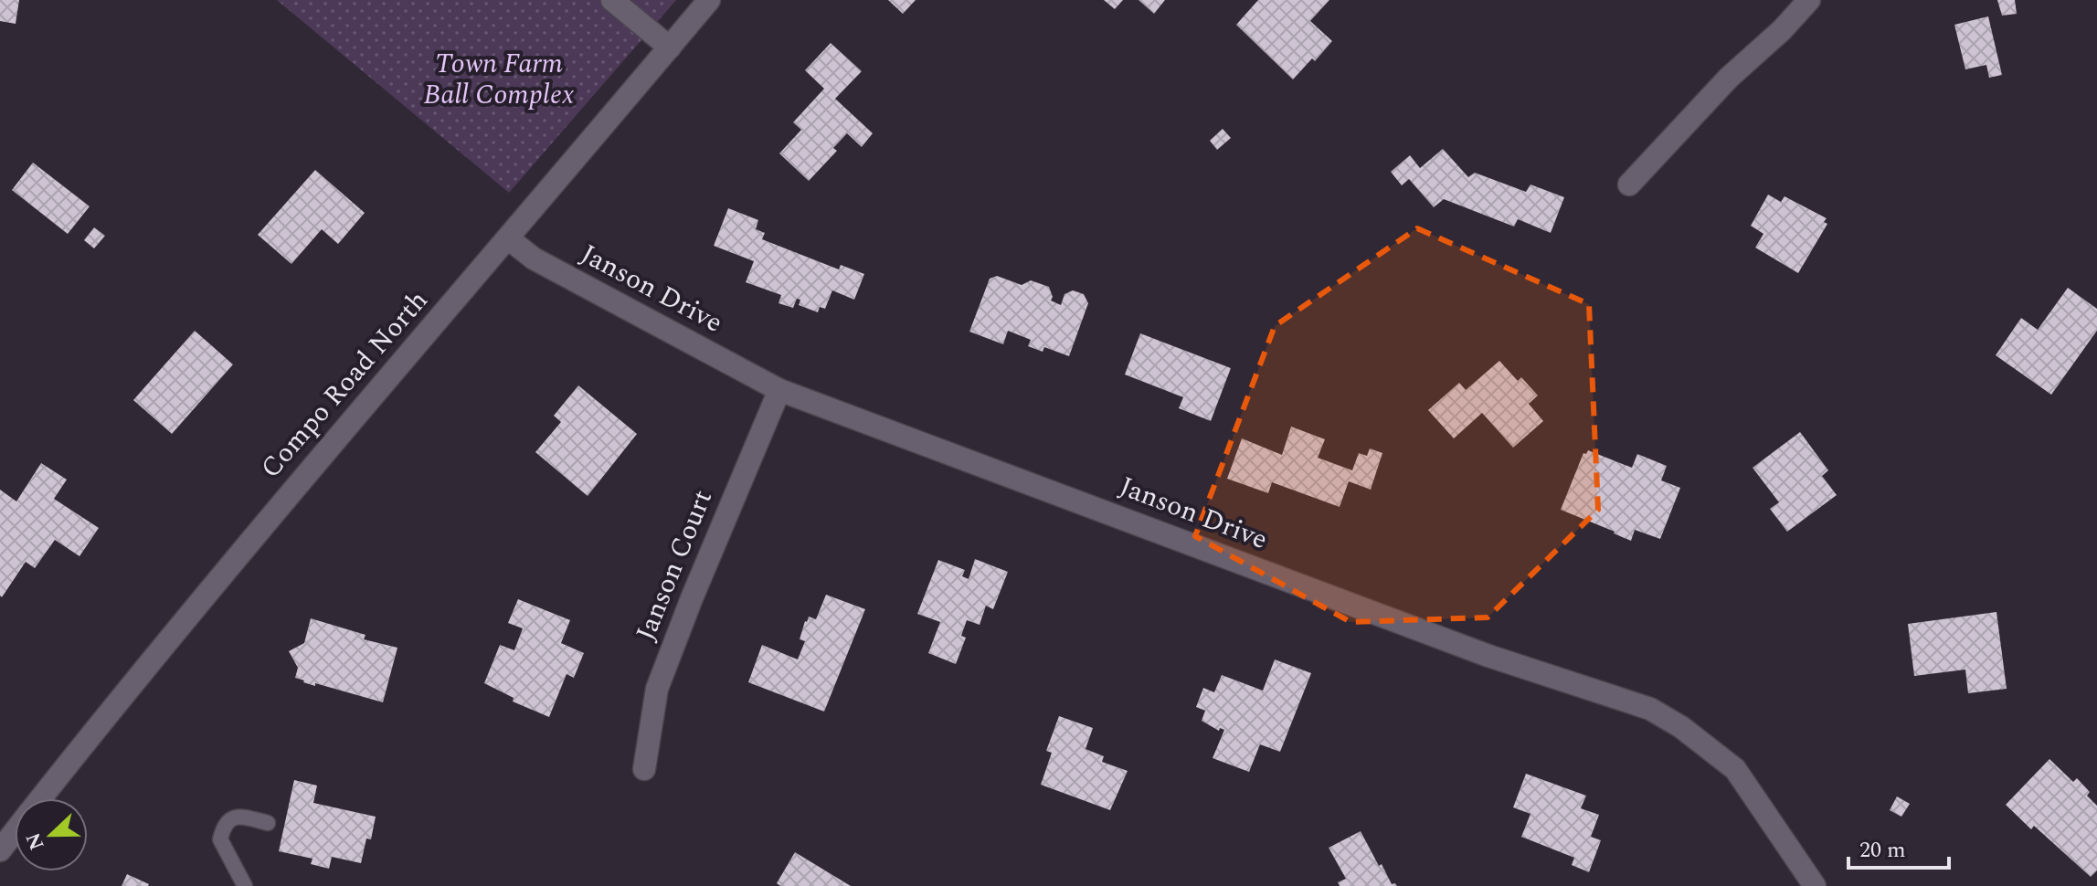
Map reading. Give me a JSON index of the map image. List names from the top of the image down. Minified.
{"streets":{"street":["Janson Drive","Compo Road North","Janson Court"]},"crossings":[["Janson Drive","Compo Road North"],["Janson Drive","Janson Court"]],"parks":["Town Farm Ball Complex"],"scale_bar":"20 m","north":"left"}
